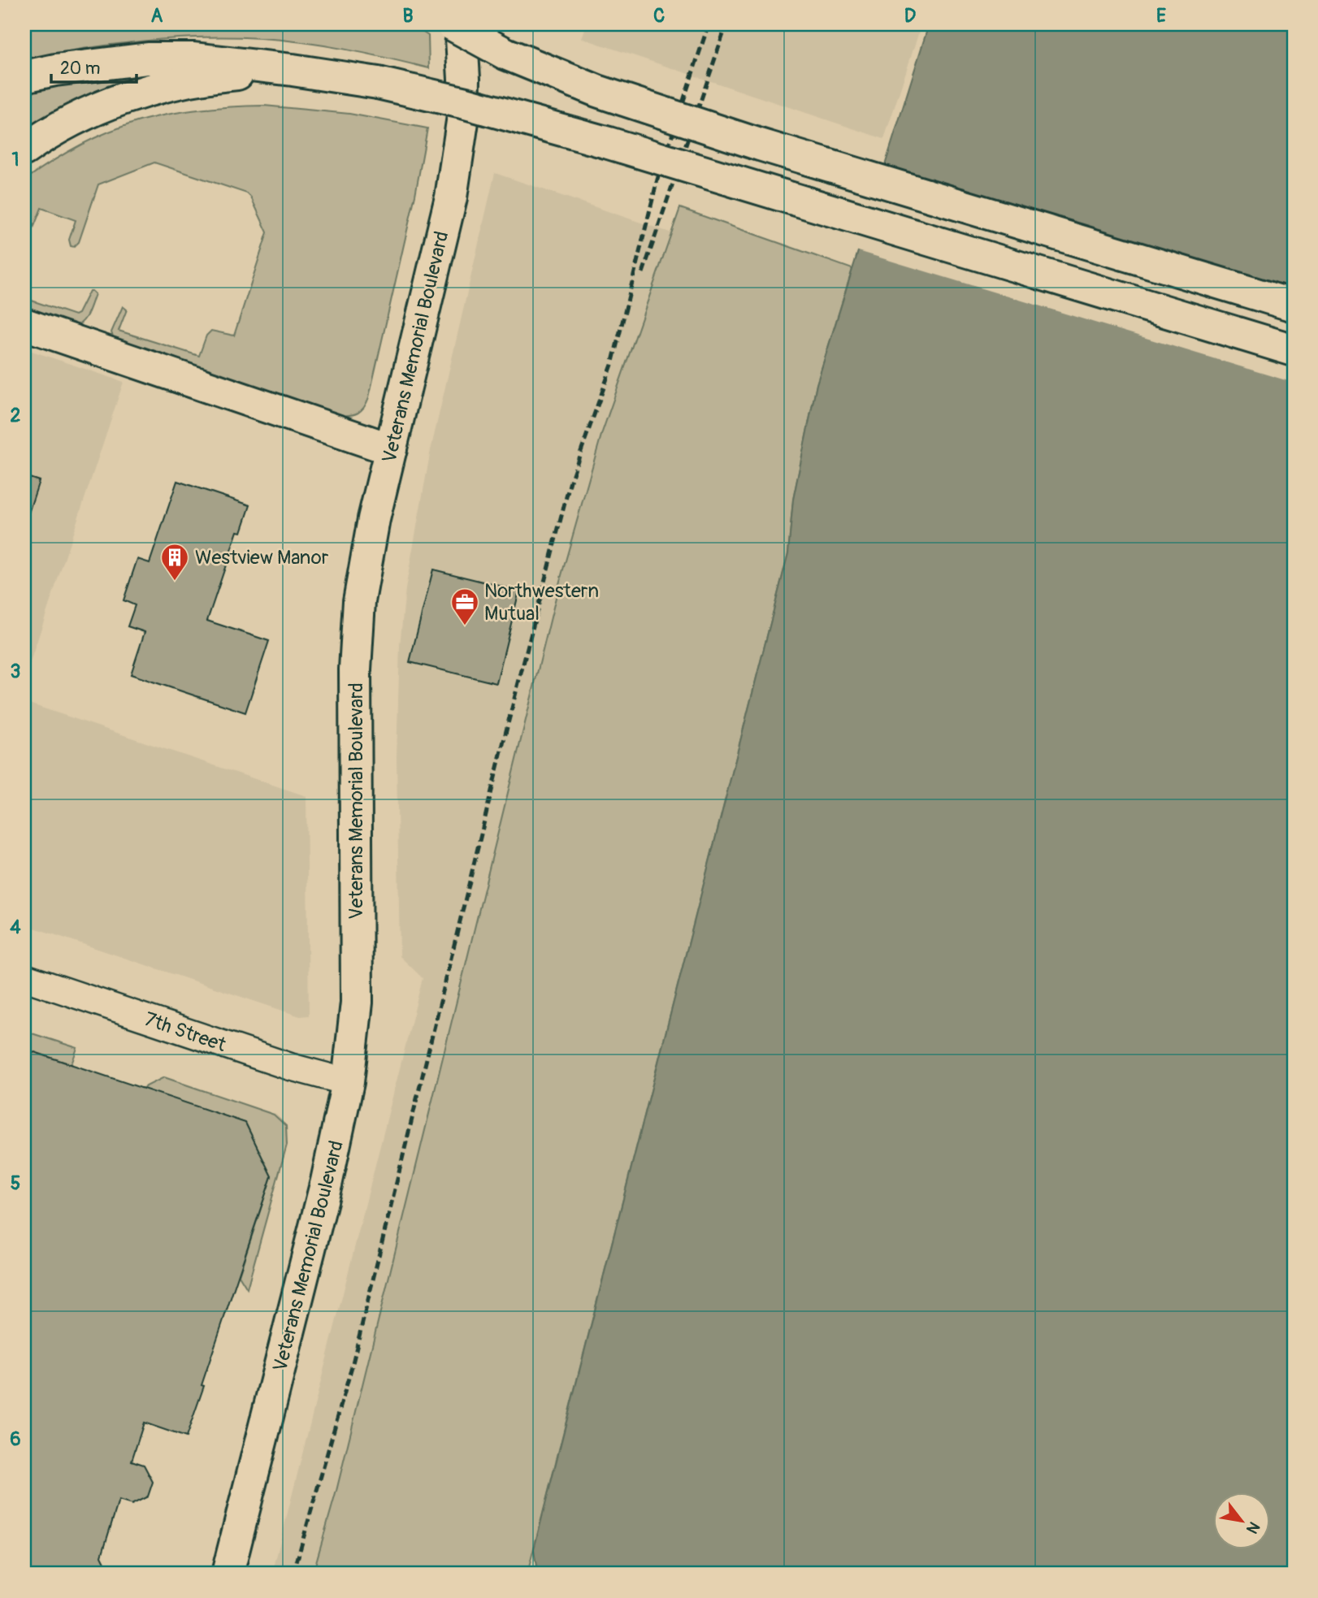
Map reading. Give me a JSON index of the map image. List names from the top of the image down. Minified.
{"streets":{"main road":["Veterans Memorial Boulevard"],"street":["7th Street"]},"crossings":[["Veterans Memorial Boulevard","7th Street"]],"places":{"building":["Westview Manor"],"office":["Northwestern Mutual"]},"scale_bar":"20 m","north":"bottom right","grid":{"columns":["A","B","C","D","E"],"rows":["1","2","3","4","5","6"]}}
